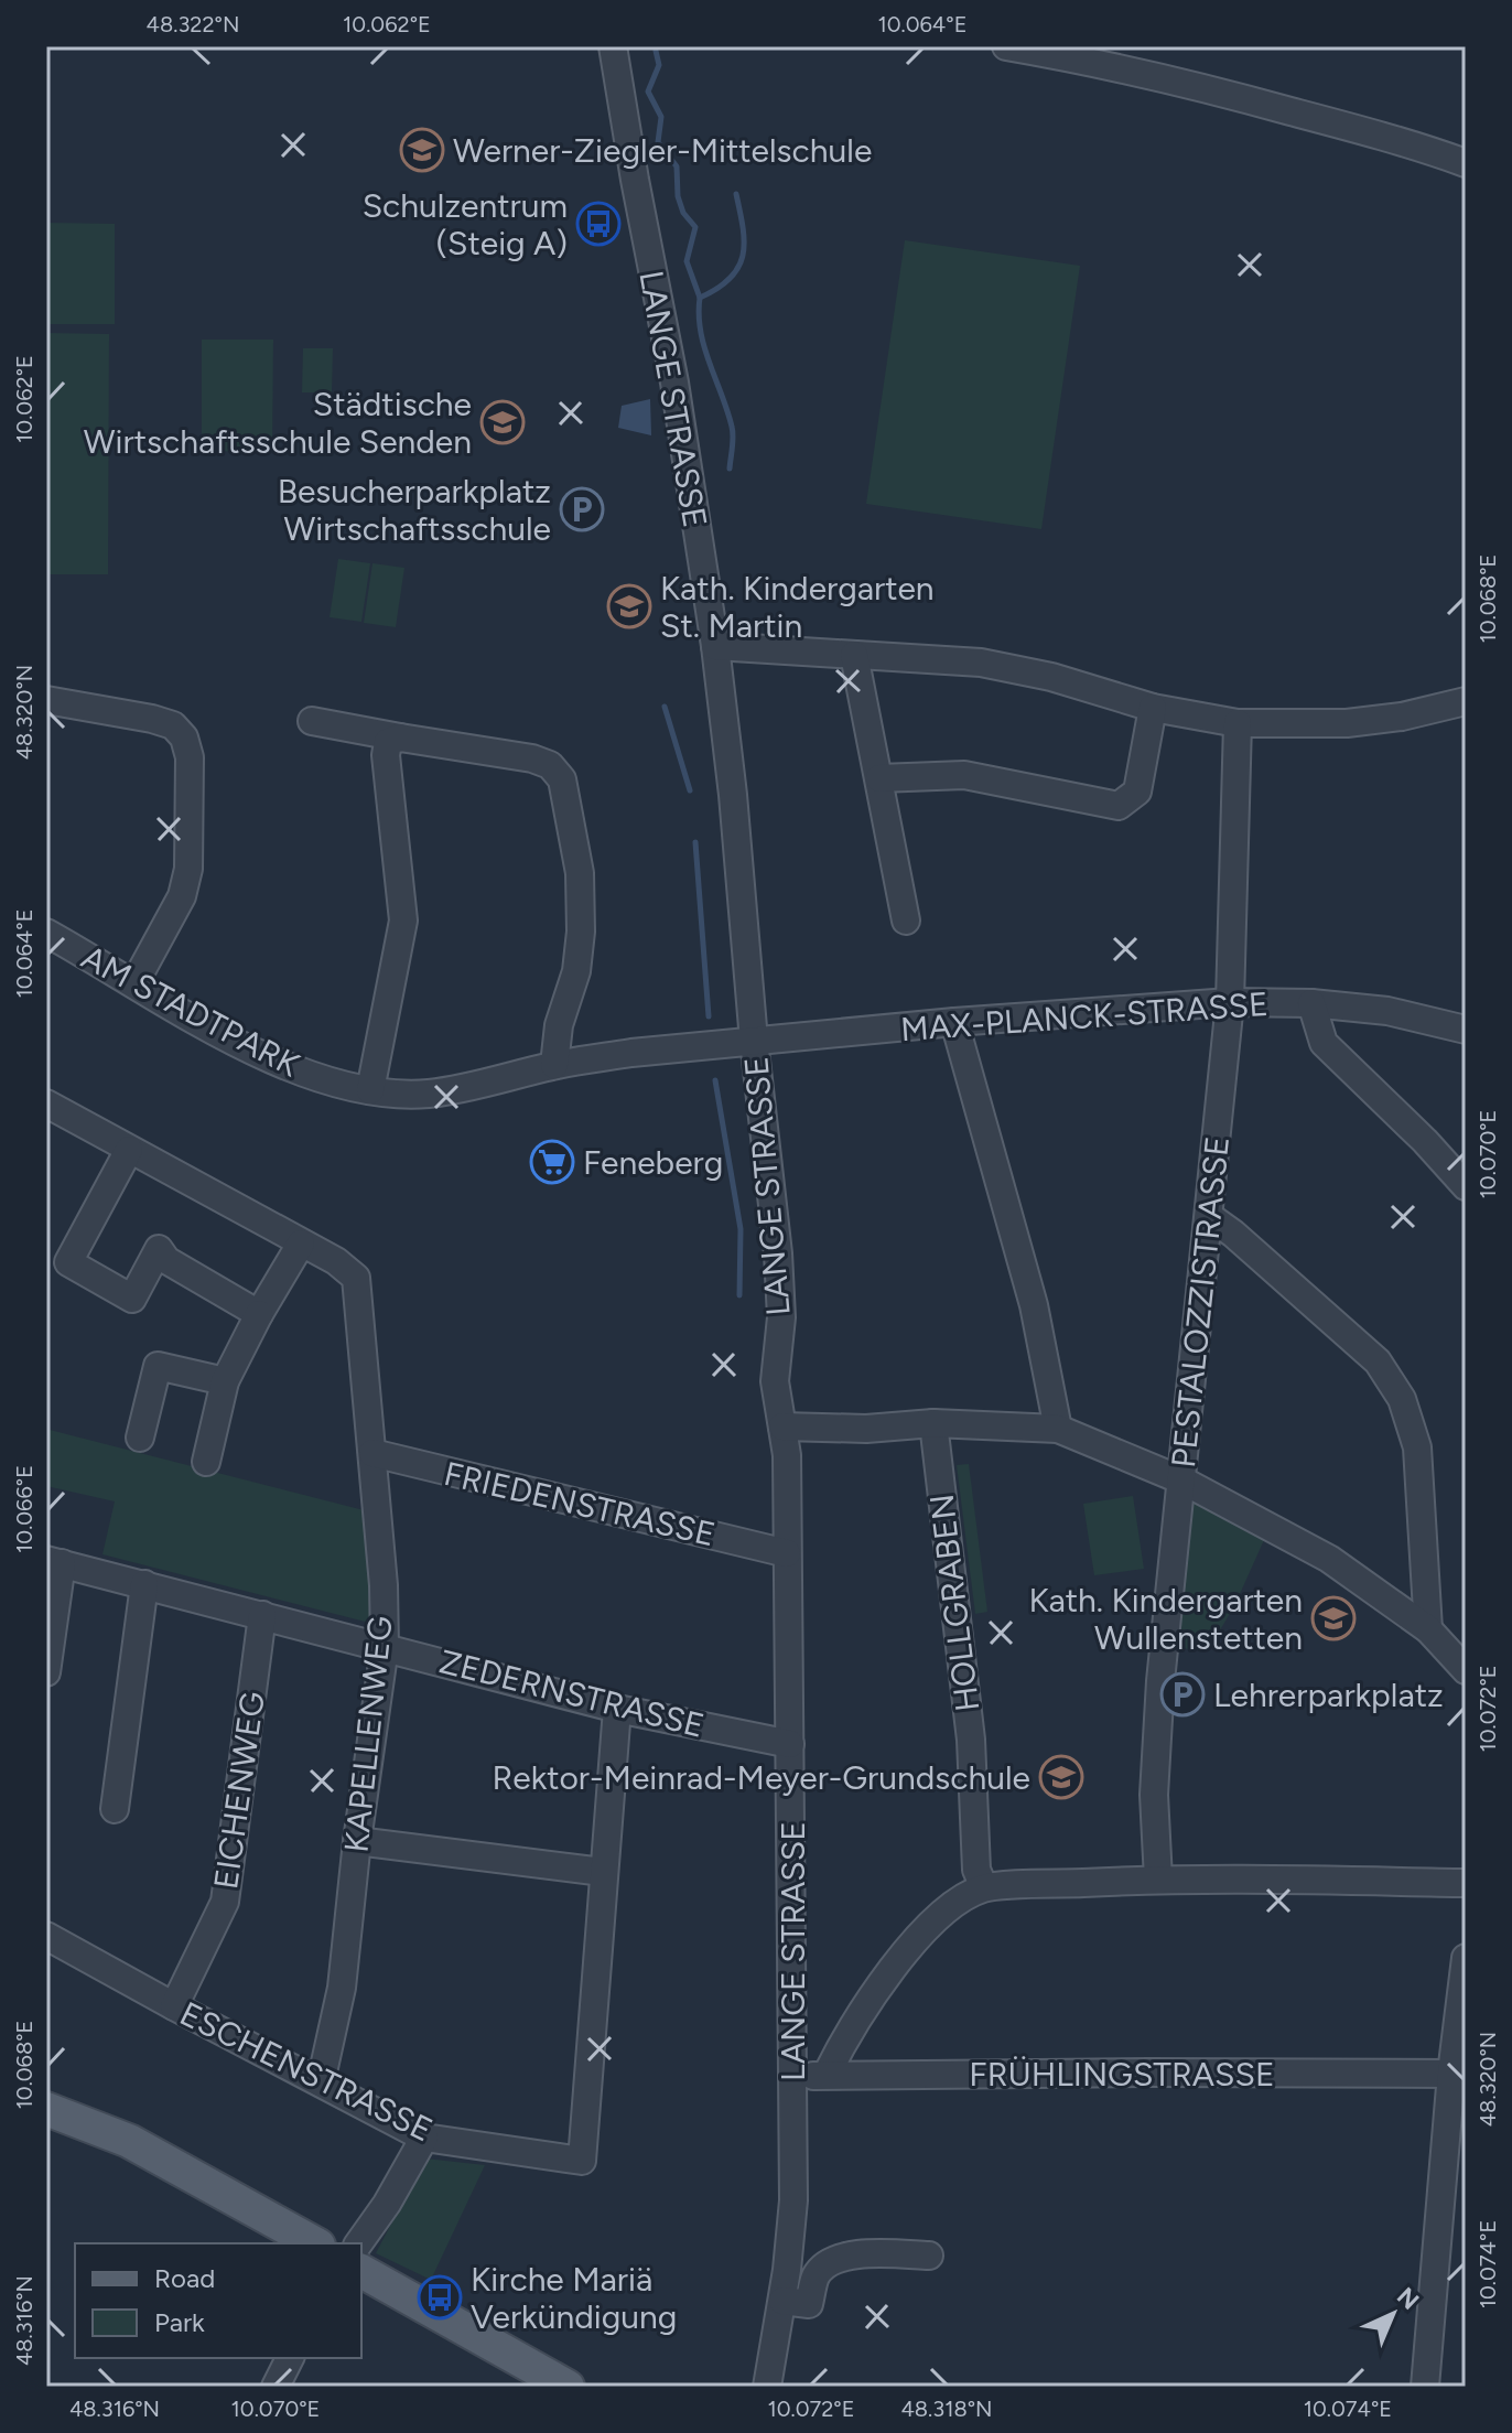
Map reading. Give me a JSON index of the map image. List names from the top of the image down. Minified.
{"streets":{"street":["LANGE STRASSE","AM STADTPARK","MAX-PLANCK-STRASSE","PESTALOZZISTRASSE","FRIEDENSTRASSE","HOLLGRABEN","ZEDERNSTRASSE","KAPELLENWEG","EICHENWEG","ESCHENSTRASSE","FRÜHLINGSTRASSE"]},"crossings":[["LANGE STRASSE","AM STADTPARK"],["LANGE STRASSE","MAX-PLANCK-STRASSE"],["LANGE STRASSE","FRIEDENSTRASSE"],["LANGE STRASSE","ZEDERNSTRASSE"],["LANGE STRASSE","FRÜHLINGSTRASSE"],["AM STADTPARK","MAX-PLANCK-STRASSE"],["MAX-PLANCK-STRASSE","PESTALOZZISTRASSE"],["FRIEDENSTRASSE","KAPELLENWEG"],["ZEDERNSTRASSE","KAPELLENWEG"],["ZEDERNSTRASSE","EICHENWEG"],["KAPELLENWEG","ESCHENSTRASSE"],["EICHENWEG","ESCHENSTRASSE"]],"places":{"school or university":["Werner-Ziegler-Mittelschule","Städtische Wirtschaftsschule Senden","Kath. Kindergarten St. Martin","Kath. Kindergarten Wullenstetten","Rektor-Meinrad-Meyer-Grundschule"],"bus stop":["Schulzentrum (Steig A)","Kirche Mariä Verkündigung"],"parking":["Besucherparkplatz Wirtschaftsschule","Lehrerparkplatz"],"supermarket":["Feneberg"]},"legend":["Road","Park"],"north":"top right","coordinates":["48.322°N","10.062°E","10.064°E","10.068°E","48.320°N","10.070°E","10.066°E","10.072°E","10.074°E","48.316°N","48.318°N"]}
